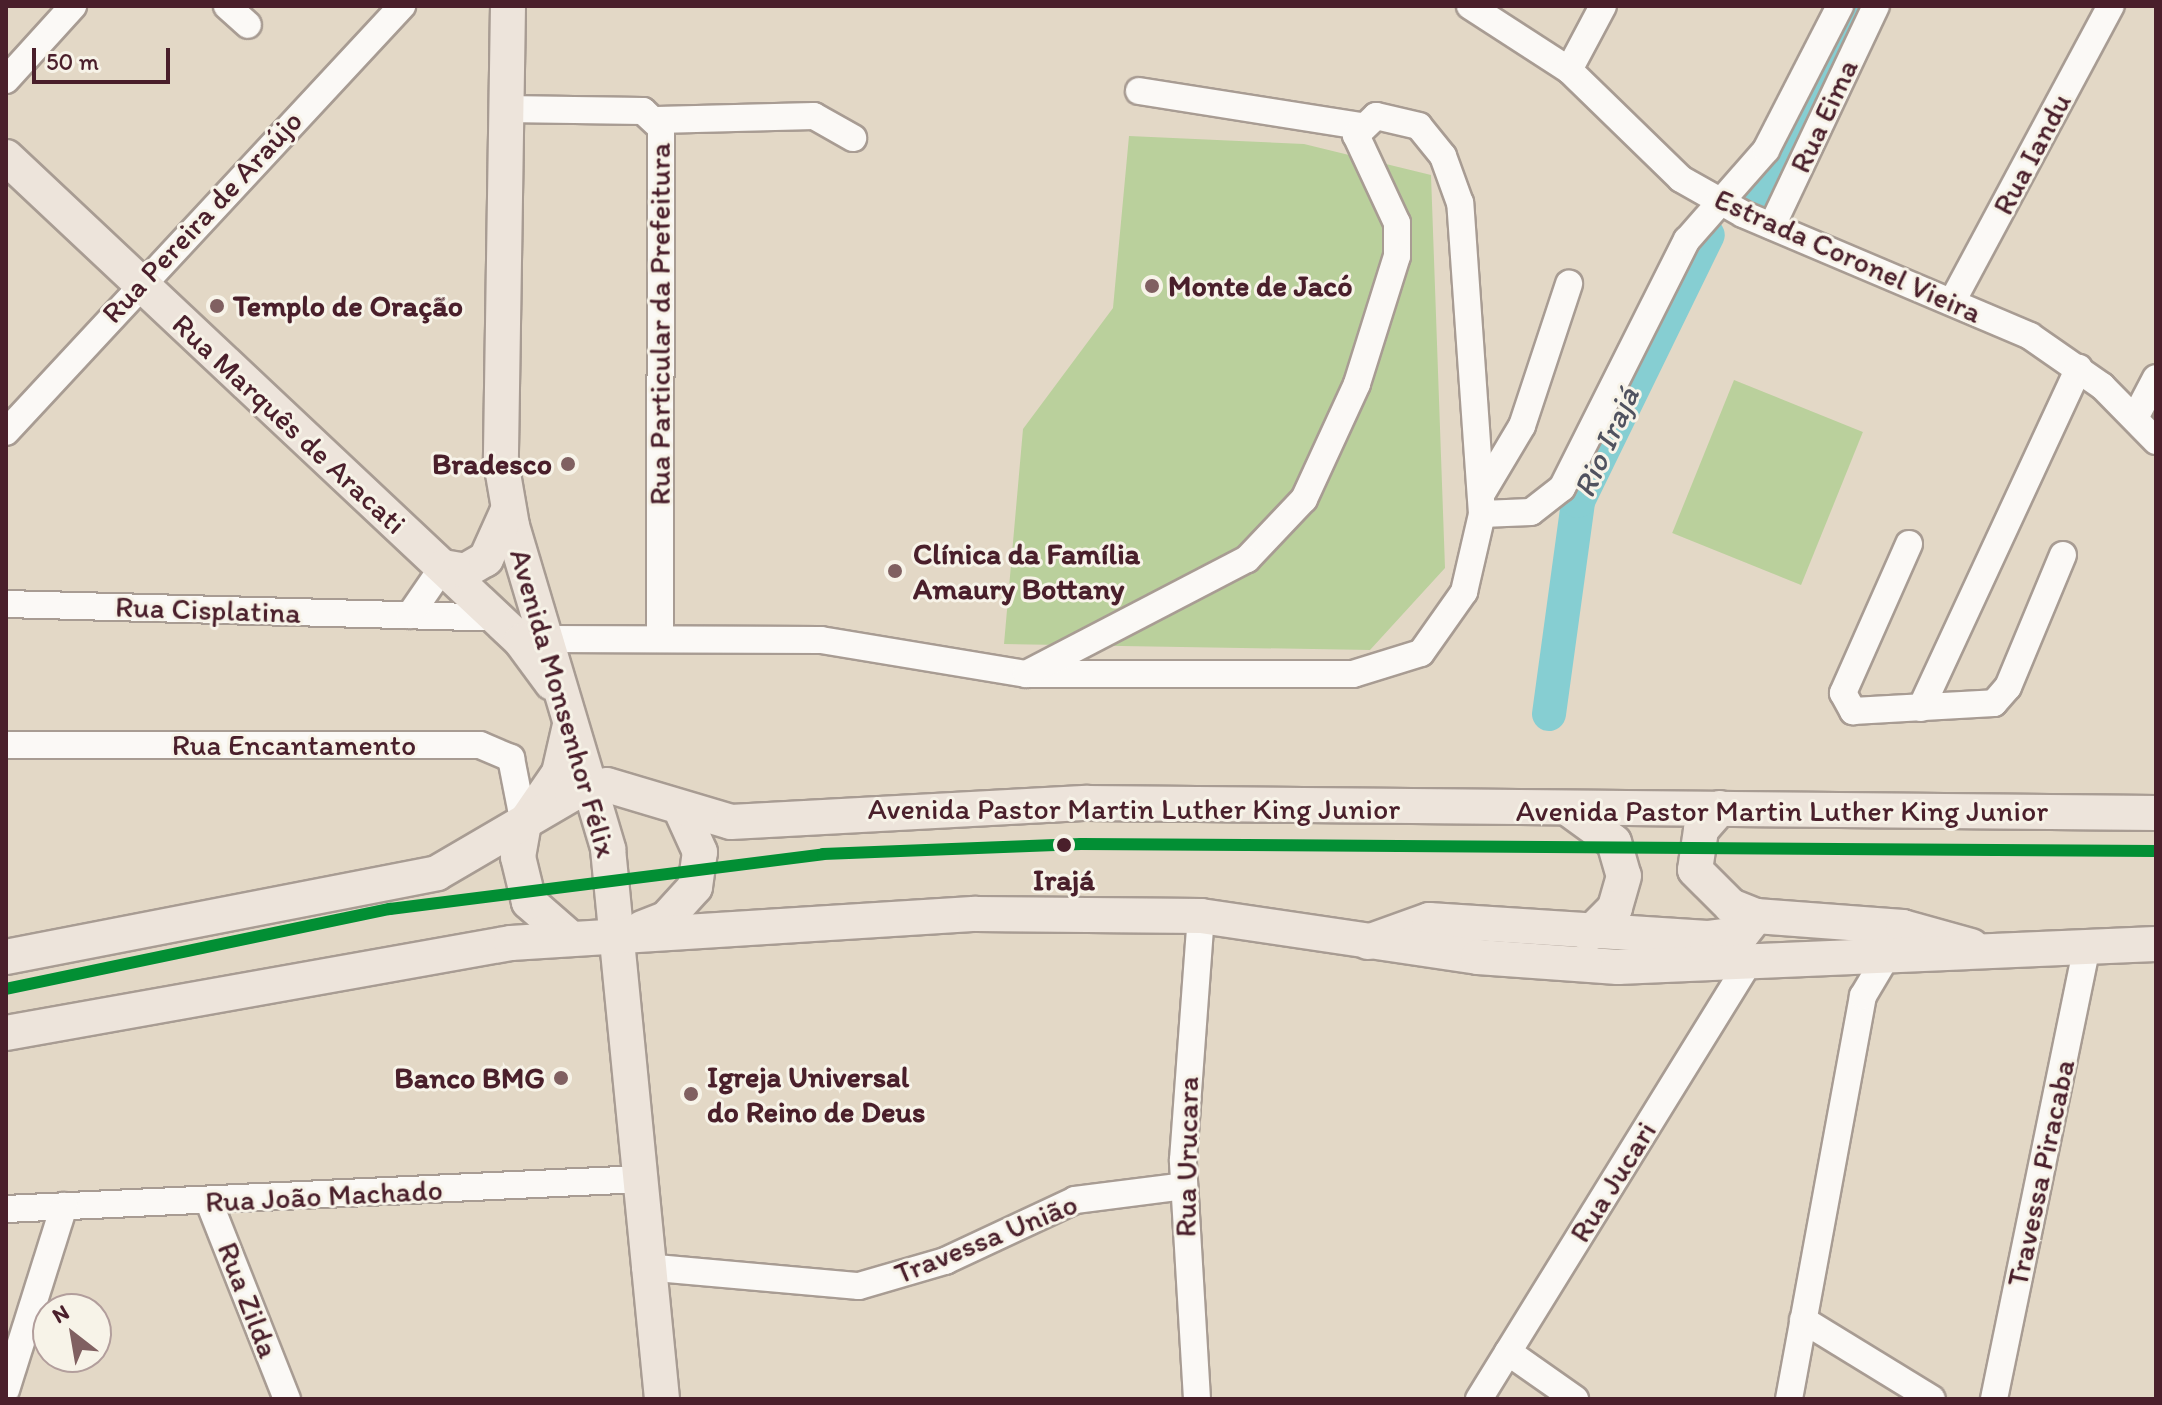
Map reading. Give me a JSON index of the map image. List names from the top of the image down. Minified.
{"streets":{"main road":["Rua Marquês de Aracati","Avenida Monsenhor Félix","Avenida Pastor Martin Luther King Junior"],"street":["Rua Eima","Rua Iandu","Rua Pereira de Araújo","Estrada Coronel Vieira","Rua Particular da Prefeitura","Rua Cisplatina","Rua Encantamento","Rua Urucara","Travessa Piracaba","Rua Jucari","Rua João Machado","Travessa União","Rua Zilda"]},"crossings":[["Rua Eima","Estrada Coronel Vieira"],["Rua Iandu","Estrada Coronel Vieira"],["Rua Pereira de Araújo","Rua Marquês de Aracati"],["Rua Particular da Prefeitura","Avenida Monsenhor Félix"],["Rua Marquês de Aracati","Rua Cisplatina"],["Rua Marquês de Aracati","Avenida Monsenhor Félix"],["Avenida Monsenhor Félix","Avenida Pastor Martin Luther King Junior"],["Avenida Monsenhor Félix","Rua João Machado"],["Avenida Monsenhor Félix","Travessa União"],["Rua Urucara","Travessa União"],["Rua João Machado","Rua Zilda"]],"water":["Rio Irajá"],"places":["Monte de Jacó","Templo de Oração","Bradesco","Clínica da Família Amaury Bottany","Irajá","Banco BMG","Igreja Universal do Reino de Deus"],"scale_bar":"50 m","north":"top left"}
